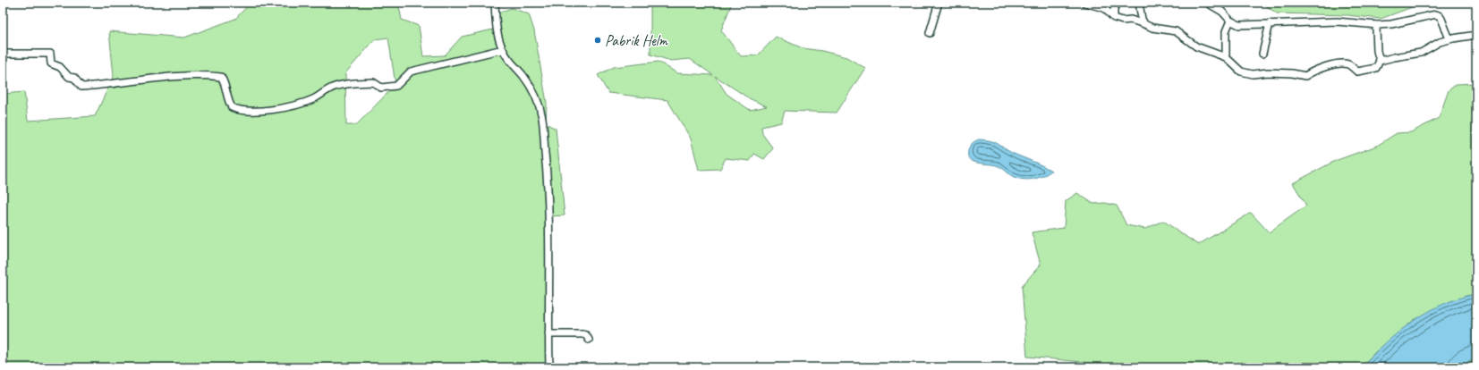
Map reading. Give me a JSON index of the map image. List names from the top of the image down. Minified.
{"places":["Pabrik Helm"]}
